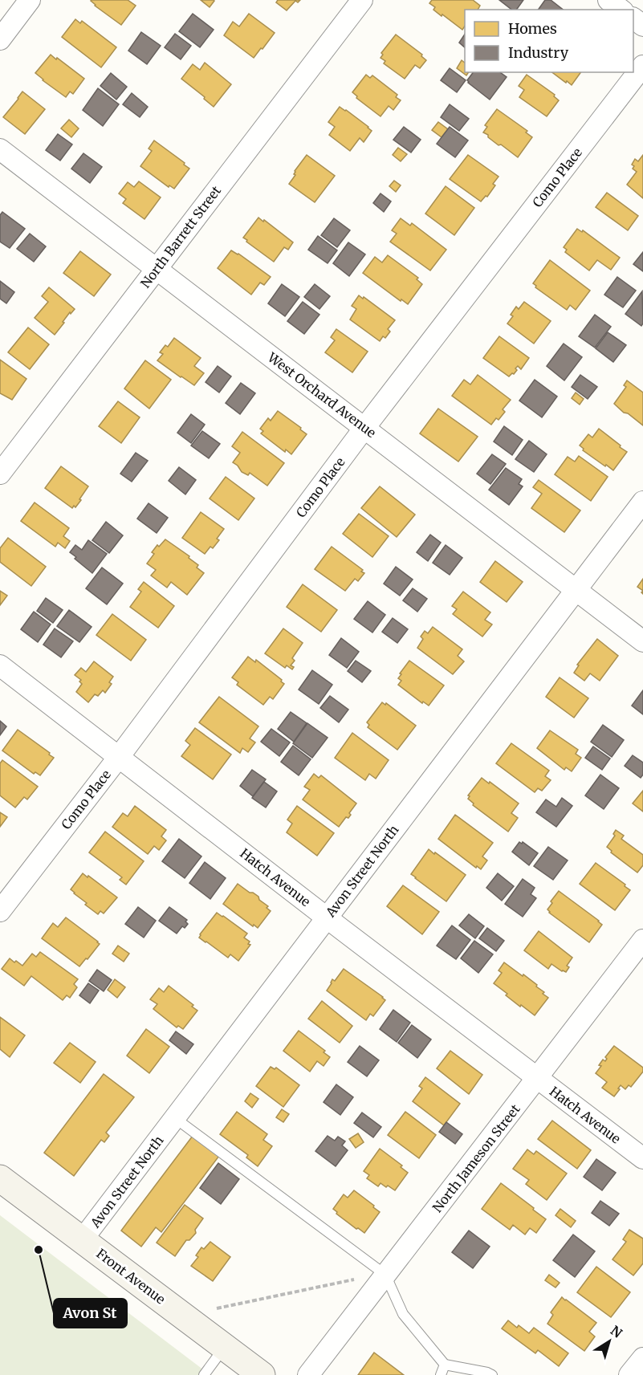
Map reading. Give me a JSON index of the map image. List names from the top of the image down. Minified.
{"streets":{"street":["Como Place","North Barrett Street","West Orchard Avenue","Avon Street North","Hatch Avenue","North Jameson Street","Front Avenue"]},"crossings":[["Como Place","West Orchard Avenue"],["Como Place","Hatch Avenue"],["North Barrett Street","West Orchard Avenue"],["West Orchard Avenue","Avon Street North"],["Avon Street North","Hatch Avenue"],["Avon Street North","Front Avenue"],["Hatch Avenue","North Jameson Street"]],"places":["Avon St"],"legend":["Homes","Industry"],"north":"top right"}
